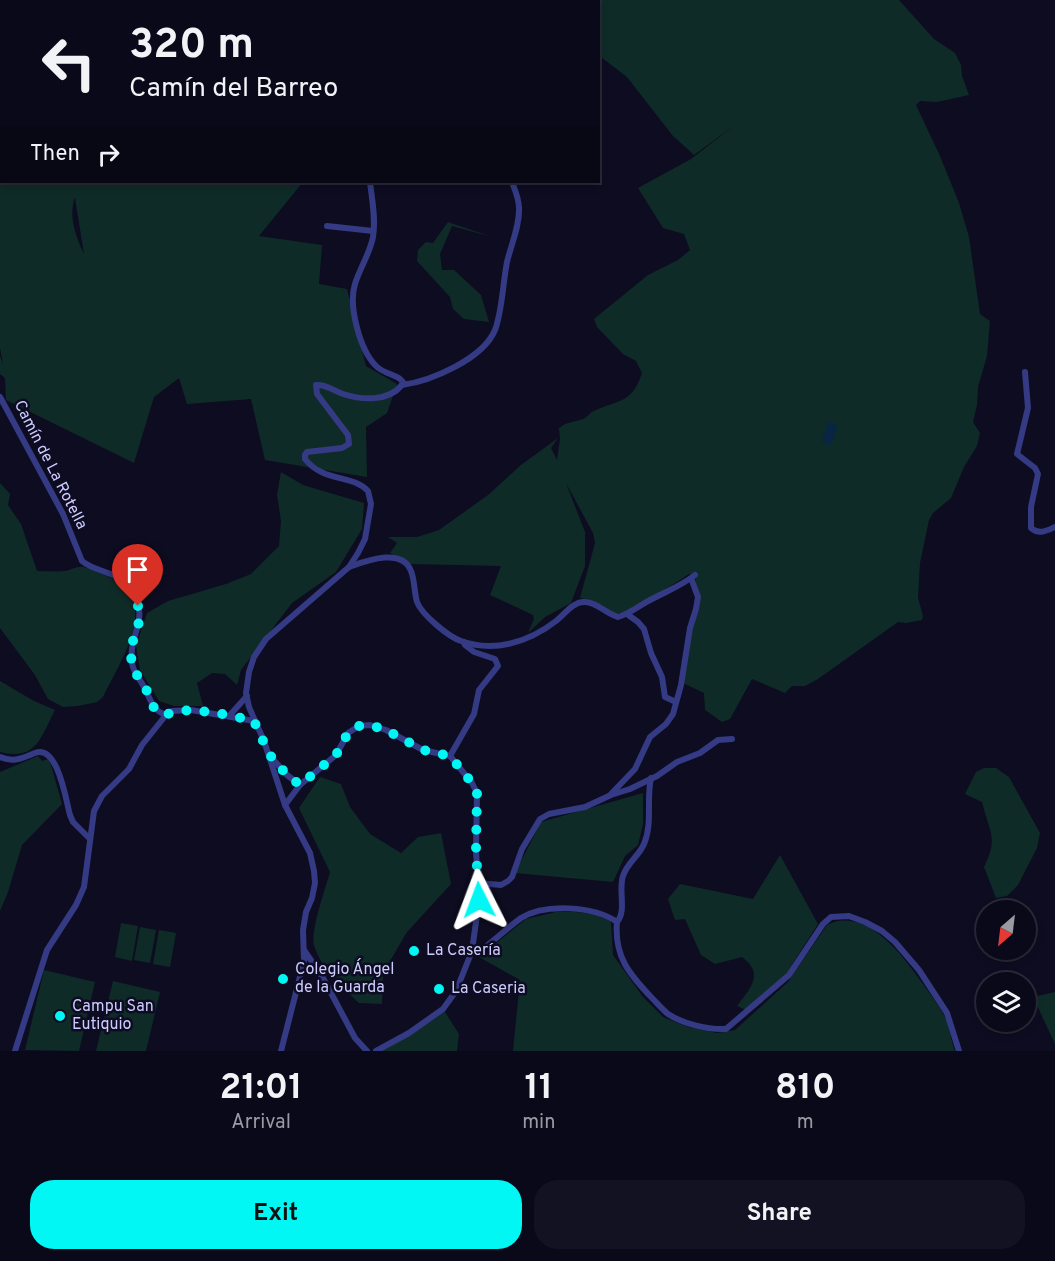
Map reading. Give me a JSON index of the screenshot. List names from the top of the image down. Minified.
{"streets":{"street":["Camín de La Rotella"]},"places":["La Casería","Colegio Ángel de la Guarda","La Caseria","Campu San Eutiquio"],"north":"bottom left","page":{"turn":["320 m","Camín del Barreo"],"then":"Then","eta":["21:01","Arrival","11","min","810","m"],"buttons":["Exit","Share"]}}
